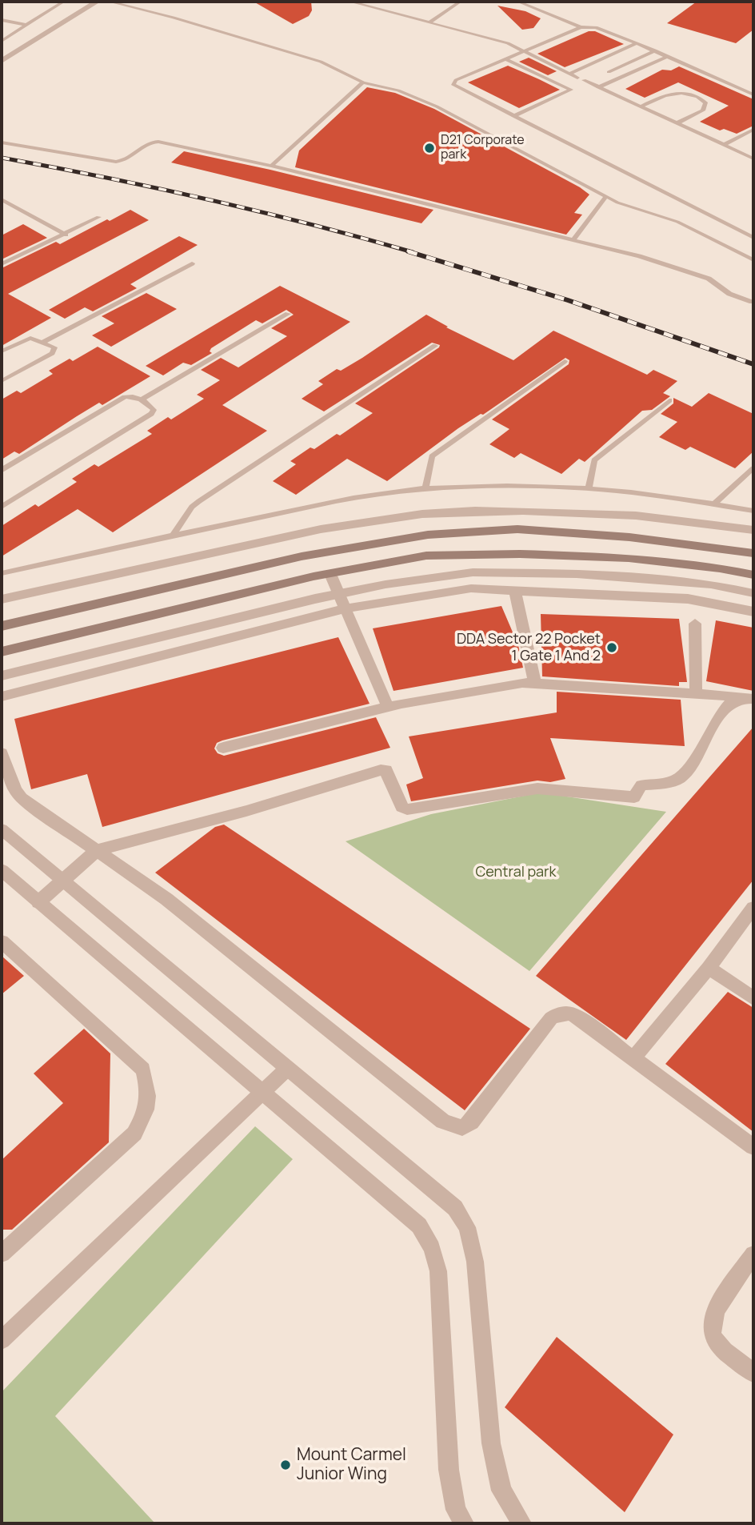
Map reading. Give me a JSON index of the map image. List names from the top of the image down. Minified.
{"parks":["Central park"],"places":["D21 Corporate park","DDA Sector 22 Pocket 1 Gate 1 And 2","Mount Carmel Junior Wing"]}
